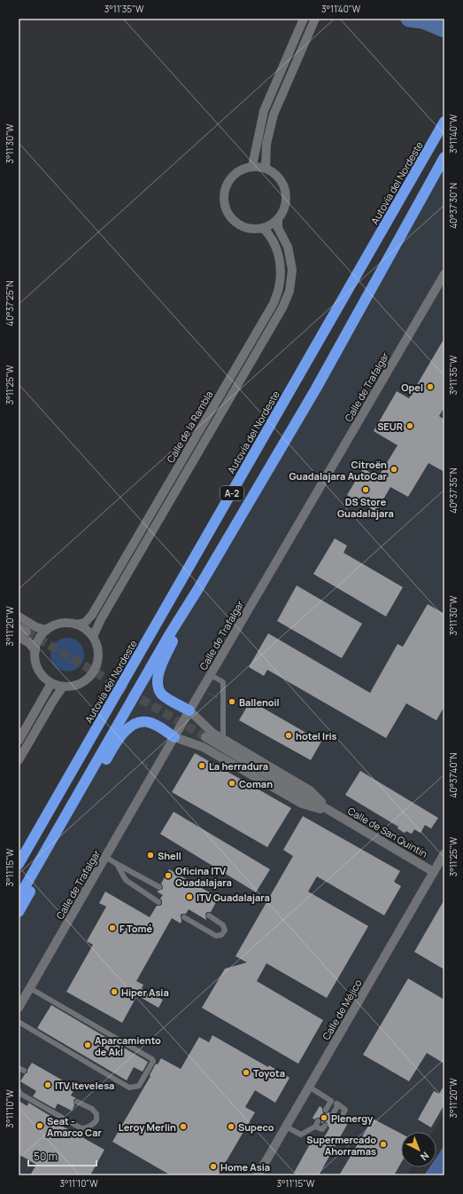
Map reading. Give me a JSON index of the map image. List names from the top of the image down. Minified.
{"streets":{"highway":["Autovía del Nordeste","A-2"],"street":["Calle de Trafalgar","Calle de la Rambla","Calle de San Quintín","Calle de Méjico"]},"crossings":[["Calle de Trafalgar","Calle de San Quintín"],["Calle de San Quintín","Calle de Méjico"]],"places":["Opel","SEUR","Citroën Guadalajara AutoCar","DS Store Guadalajara","Ballenoil","hotel Iris","La herradura","Coman","Shell","Oficina ITV Guadalajara","ITV Guadalajara","F Tomé","Hiper Asia","Aparcamiento de AkÍ","Toyota","ITV Itevelesa","Plenergy","Seat - Amarco Car","Leroy Merlin","Supeco","Supermercado Ahorramas","Home Asia"],"scale_bar":"50 m","north":"bottom right","coordinates":["3°11'35\"W","3°11'40\"W","3°11'30\"W","40°37'30\"N","40°37'25\"N","3°11'25\"W","40°37'35\"N","3°11'20\"W","40°37'40\"N","3°11'15\"W","3°11'10\"W"]}
